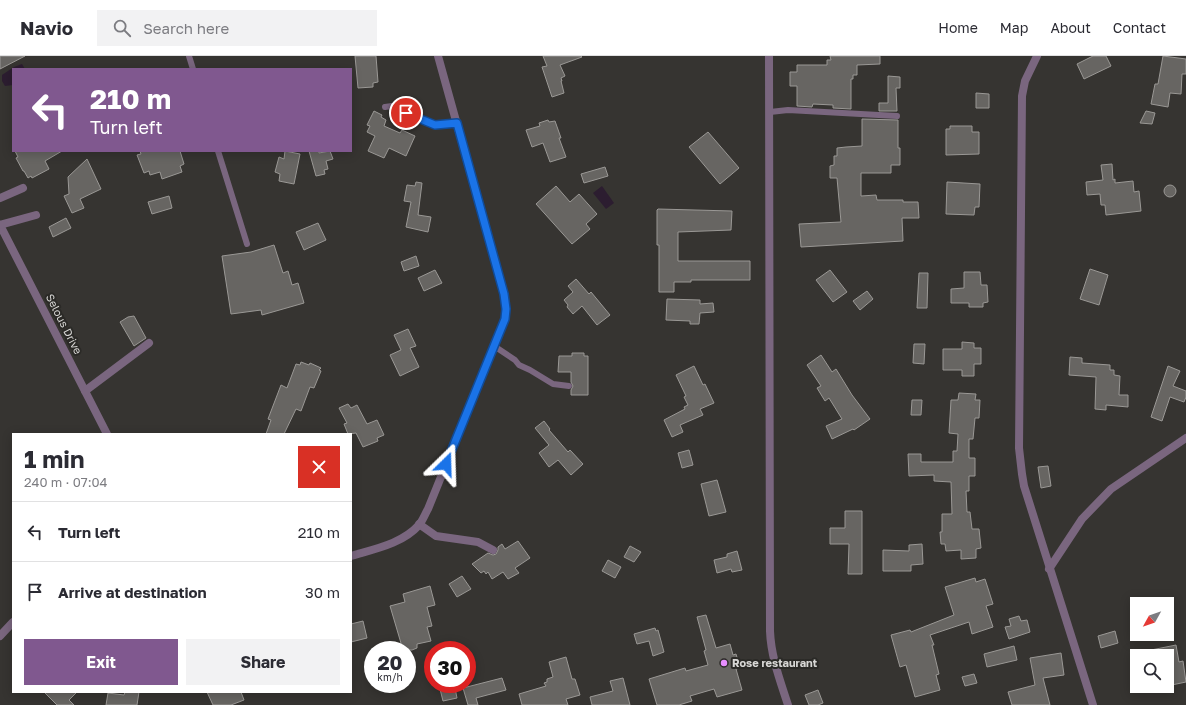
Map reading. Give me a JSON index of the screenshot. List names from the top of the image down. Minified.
{"streets":{"street":["Selous Drive"]},"places":["Rose restaurant"],"north":"bottom left","page":{"header":"Navio","search":"Search here","nav":["Home","Map","About","Contact"],"turn":["210 m","Turn left"],"heading":["1 min","240 m · 07:04"],"list":[{"name":"Turn left","value":"210 m"},{"name":"Arrive at destination","value":"30 m"}],"buttons":["Exit","Share"],"speed":"20 km/h","limit":"30"}}
